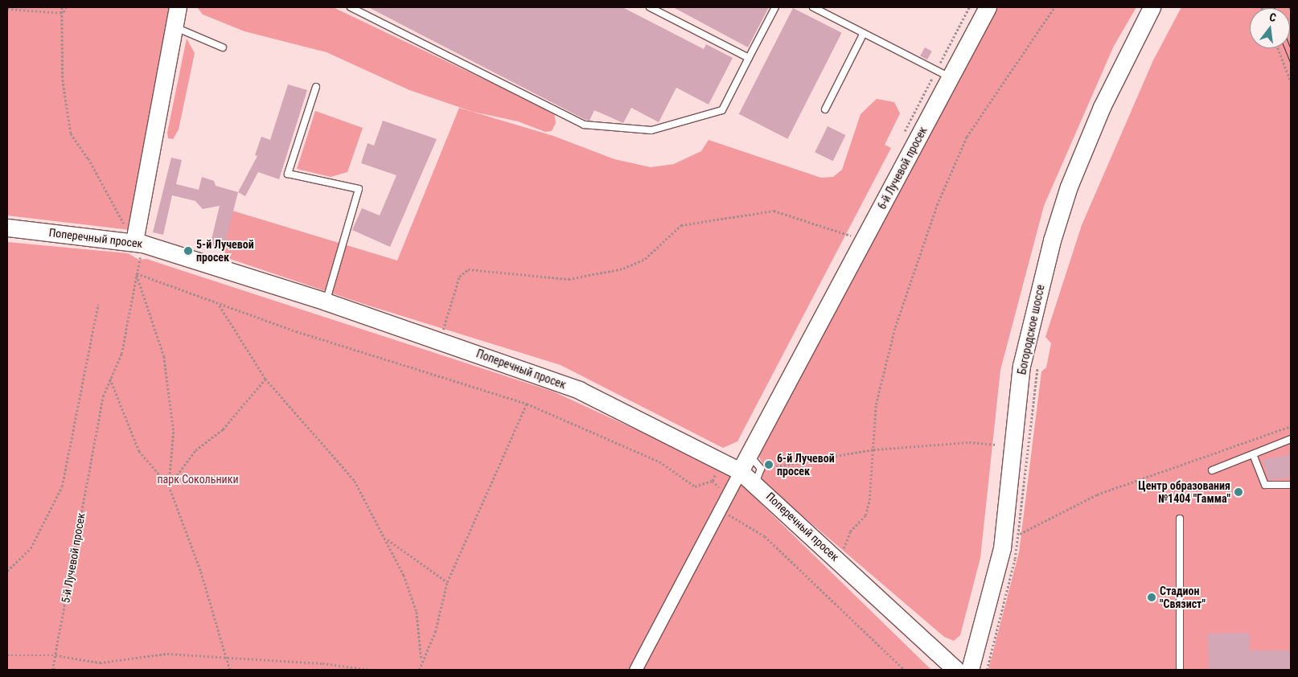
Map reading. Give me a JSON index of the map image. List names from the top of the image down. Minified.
{"streets":{"street":["6-й Лучевой просек","Поперечный просек","Богородское шоссе"],"path":["5-й Лучевой просек"]},"crossings":[["6-й Лучевой просек","Поперечный просек"]],"parks":["парк Сокольники"],"places":["5-й Лучевой просек","6-й Лучевой просек","Центр образования №1404 \"Гамма\"","Стадион \"Связист\""],"north":"top"}
